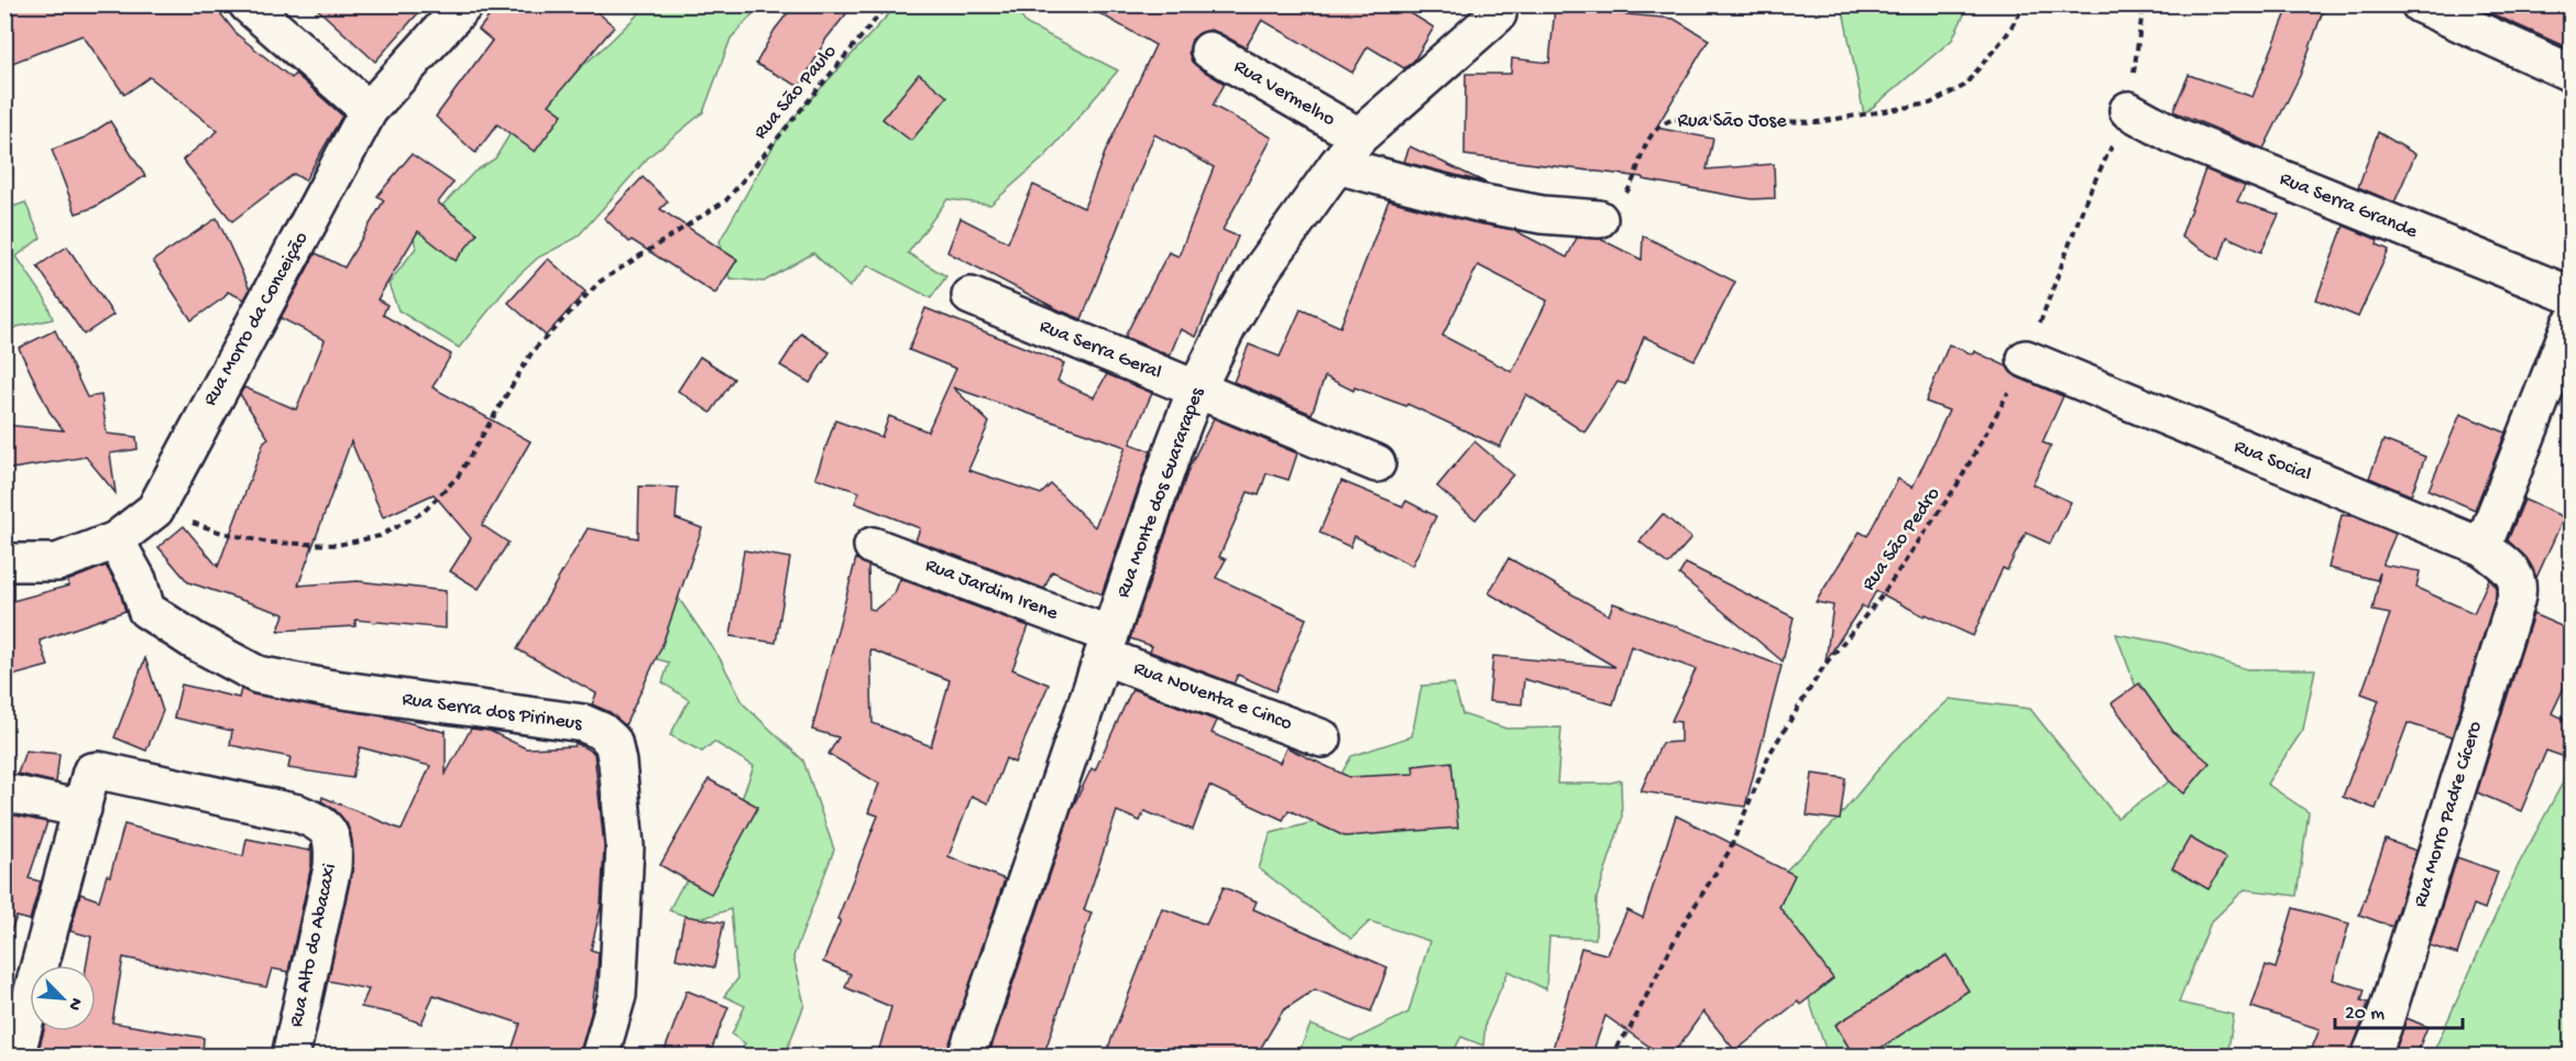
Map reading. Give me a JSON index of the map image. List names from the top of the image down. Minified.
{"streets":{"street":["Rua Vermelho","Rua Serra Grande","Rua Morro da Conceição","Rua Serra Geral","Rua Social","Rua Monte dos Guararapes","Rua Jardim Irene","Rua Noventa e Cinco","Rua Serra dos Pirineus","Rua Morro Padre Cícero","Rua Alto do Abacaxi"],"path":["Rua São Paulo","Rua São Jose","Rua São Pedro"]},"crossings":[["Rua São Paulo","Rua Morro da Conceição"],["Rua Vermelho","Rua Monte dos Guararapes"],["Rua Serra Grande","Rua São Pedro"],["Rua Morro da Conceição","Rua Serra dos Pirineus"],["Rua Serra Geral","Rua Monte dos Guararapes"],["Rua Social","Rua São Pedro"],["Rua Social","Rua Morro Padre Cícero"],["Rua Monte dos Guararapes","Rua Jardim Irene"],["Rua Monte dos Guararapes","Rua Noventa e Cinco"],["Rua Jardim Irene","Rua Noventa e Cinco"]],"scale_bar":"20 m","north":"bottom right"}
